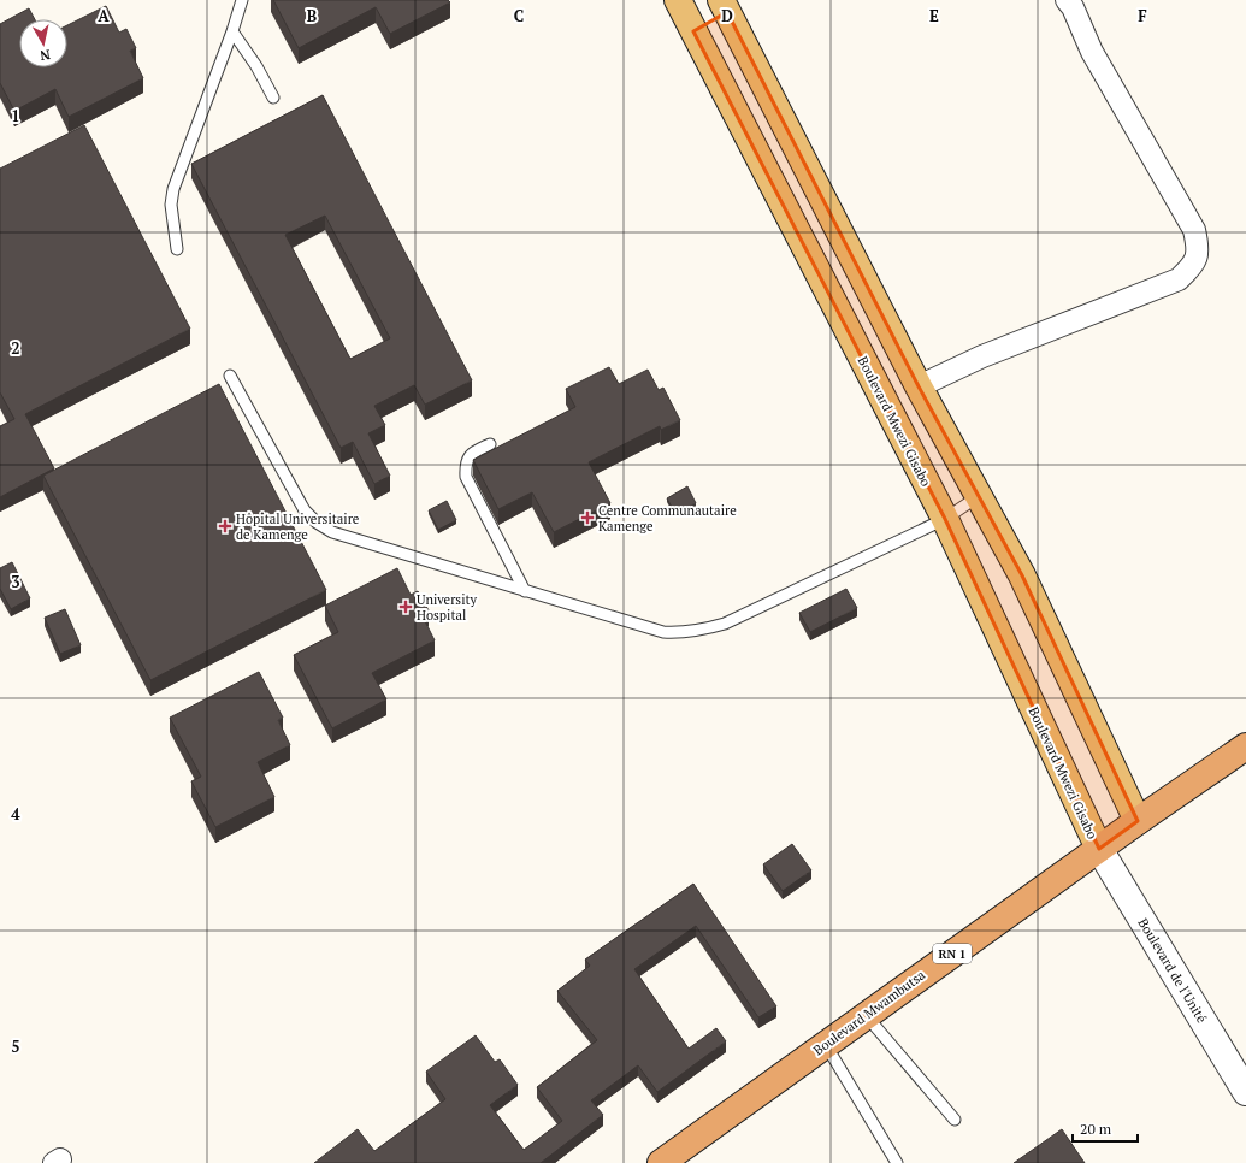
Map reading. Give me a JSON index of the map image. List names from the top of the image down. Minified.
{"streets":{"highway":["RN 1","Boulevard Mwambutsa"],"main road":["Boulevard Mwezi Gisabo"],"street":["Boulevard de l'Unité"]},"crossings":[["Boulevard Mwezi Gisabo","Boulevard de l'Unité"],["Boulevard Mwezi Gisabo","Boulevard Mwambutsa"],["Boulevard de l'Unité","Boulevard Mwambutsa"]],"places":{"health":["Centre Communautaire Kamenge","Hôpital Universitaire de Kamenge","University Hospital"]},"scale_bar":"20 m","north":"bottom","grid":{"columns":["A","B","C","D","E","F"],"rows":["1","2","3","4","5"]}}
